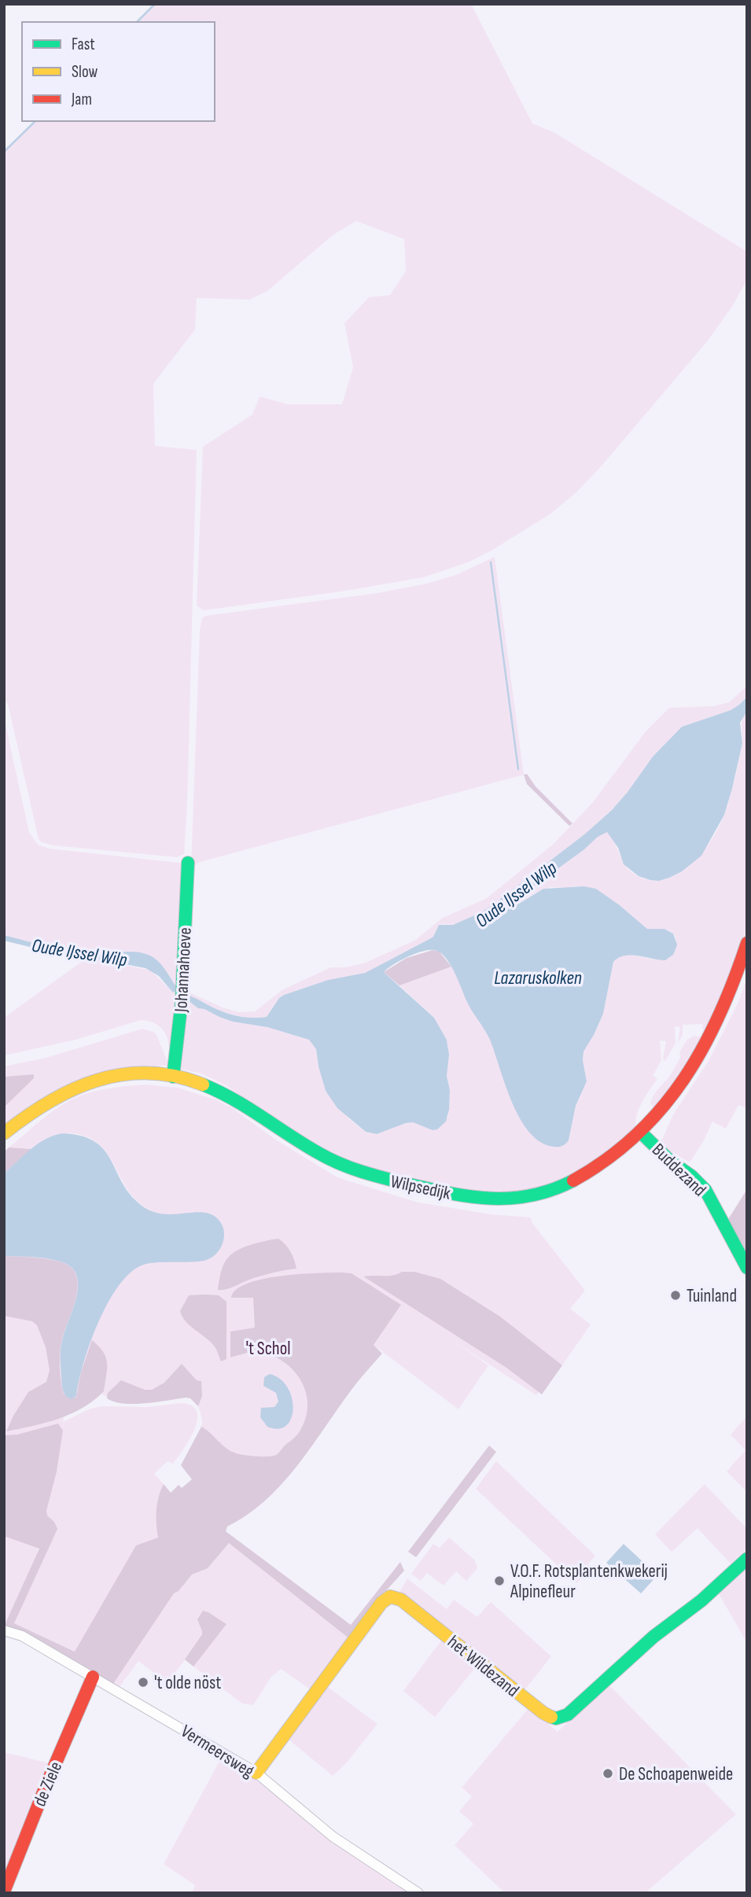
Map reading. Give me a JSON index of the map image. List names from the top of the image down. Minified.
{"streets":{"street":["Johannahoeve","Buddezand","Wilpsedijk","het Wildezand","Vermeersweg","de Ziele"]},"crossings":[["Johannahoeve","Wilpsedijk"],["Buddezand","Wilpsedijk"],["het Wildezand","Vermeersweg"],["Vermeersweg","de Ziele"]],"water":["Oude IJssel Wilp","Lazaruskolken"],"parks":["'t Schol"],"places":["Tuinland","V.O.F. Rotsplantenkwekerij Alpinefleur","'t olde nöst","De Schoapenweide"],"legend":["Fast","Slow","Jam"]}
